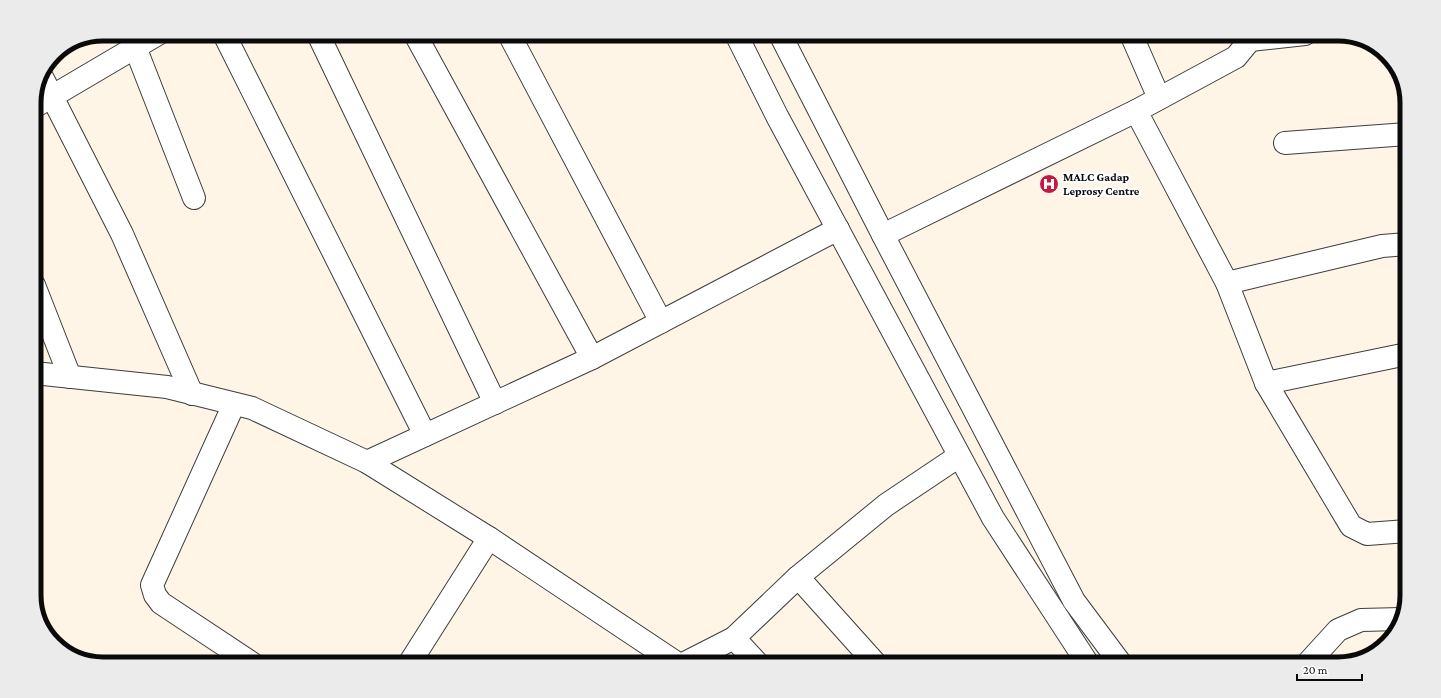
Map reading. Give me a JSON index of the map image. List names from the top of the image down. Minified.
{"places":{"hospital":["MALC Gadap Leprosy Centre"]},"scale_bar":"20 m"}
